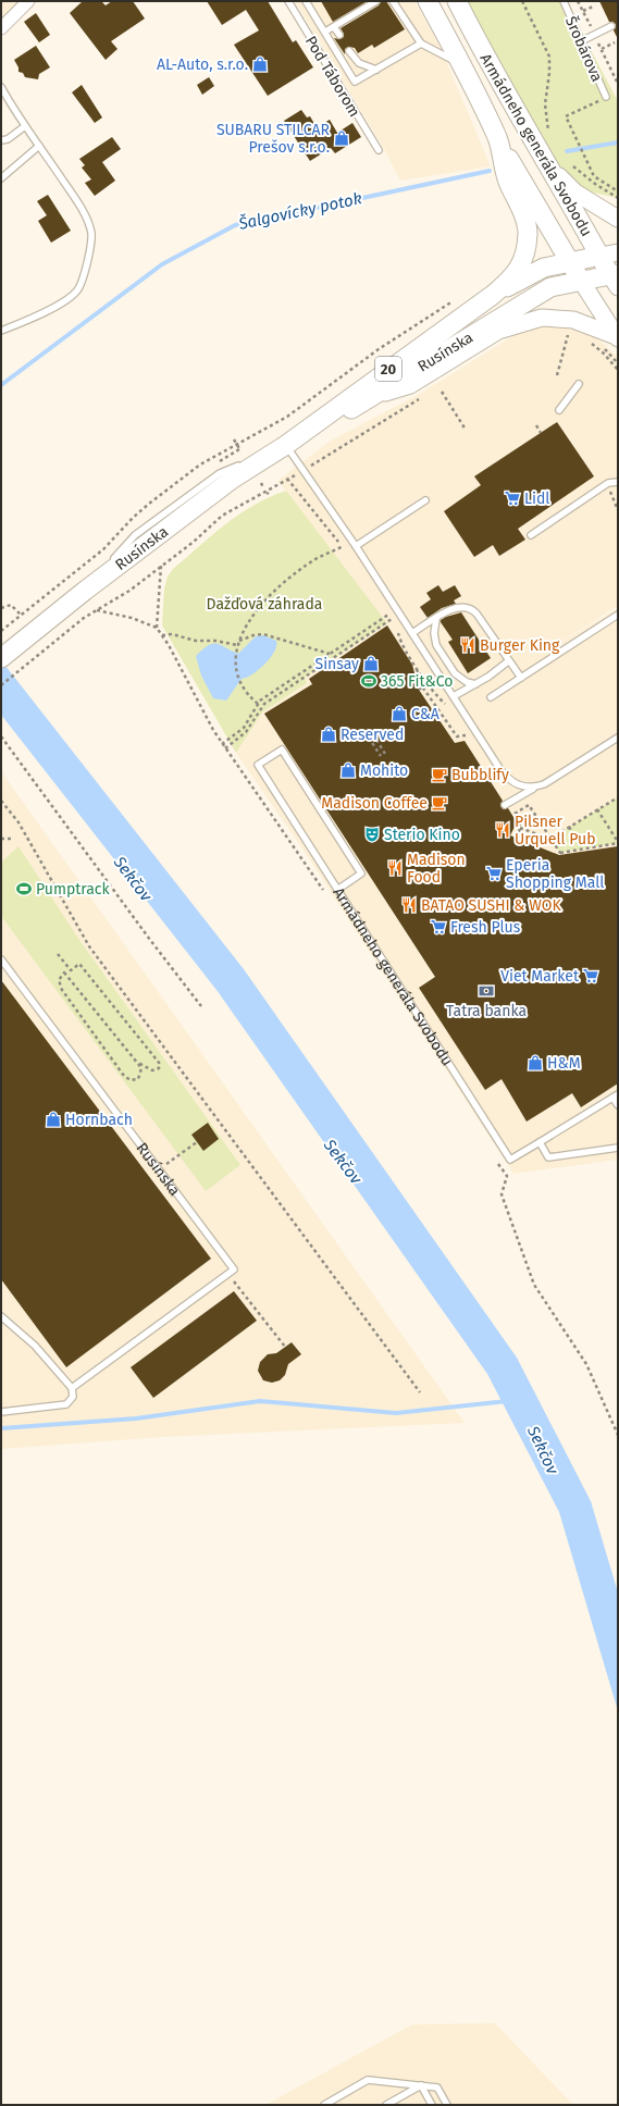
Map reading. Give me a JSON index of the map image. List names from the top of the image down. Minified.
{"streets":{"main road":["Armádneho generála Svobodu","Rusínska","20"],"lane":["Šrobárova","Pod Táborom"]},"crossings":[["Armádneho generála Svobodu","Rusínska"]],"water":["Šalgovícky potok","Sekčov"],"parks":["Dažďová záhrada"],"places":{"shop":["AL-Auto, s.r.o.","SUBARU STILCAR Prešov s.r.o.","Sinsay","C&A","Reserved","Mohito","H&M","Hornbach"],"supermarket":["Lidl","Eperia Shopping Mall","Fresh Plus","Viet Market"],"restaurant":["Burger King","Pilsner Urquell Pub","Madison Food","BATAO SUSHI & WOK"],"sports":["365 Fit&Co","Pumptrack"],"cafe":["Bubblify","Madison Coffee"],"theatre":["Sterio Kino"],"bank":["Tatra banka"]}}
